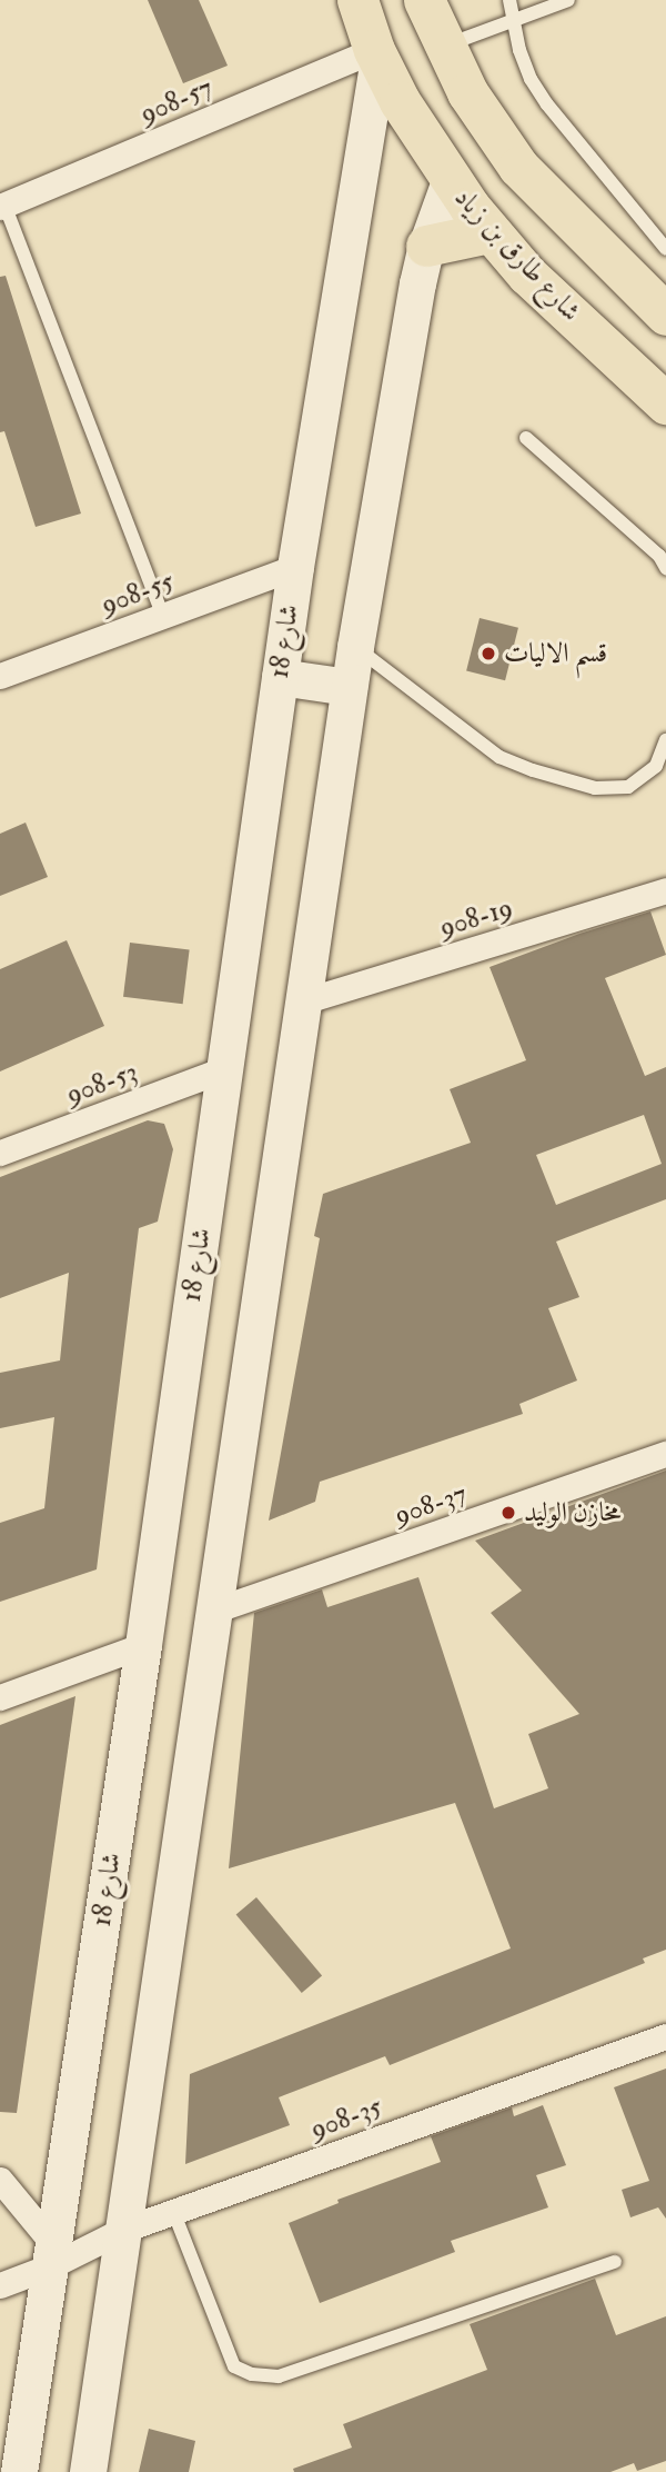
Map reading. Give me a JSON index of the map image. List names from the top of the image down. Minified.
{"streets":{"main road":["شارع طارق بن زياد"],"street":["908-57","908-55","شارع 18","908-19","908-53","908-37","908-35"]},"crossings":[["908-57","شارع طارق بن زياد"],["908-57","شارع 18"],["شارع طارق بن زياد","شارع 18"],["908-55","شارع 18"],["شارع 18","908-53"],["شارع 18","908-35"]],"places":["قسم الاليات","مخازن الوليد"]}
